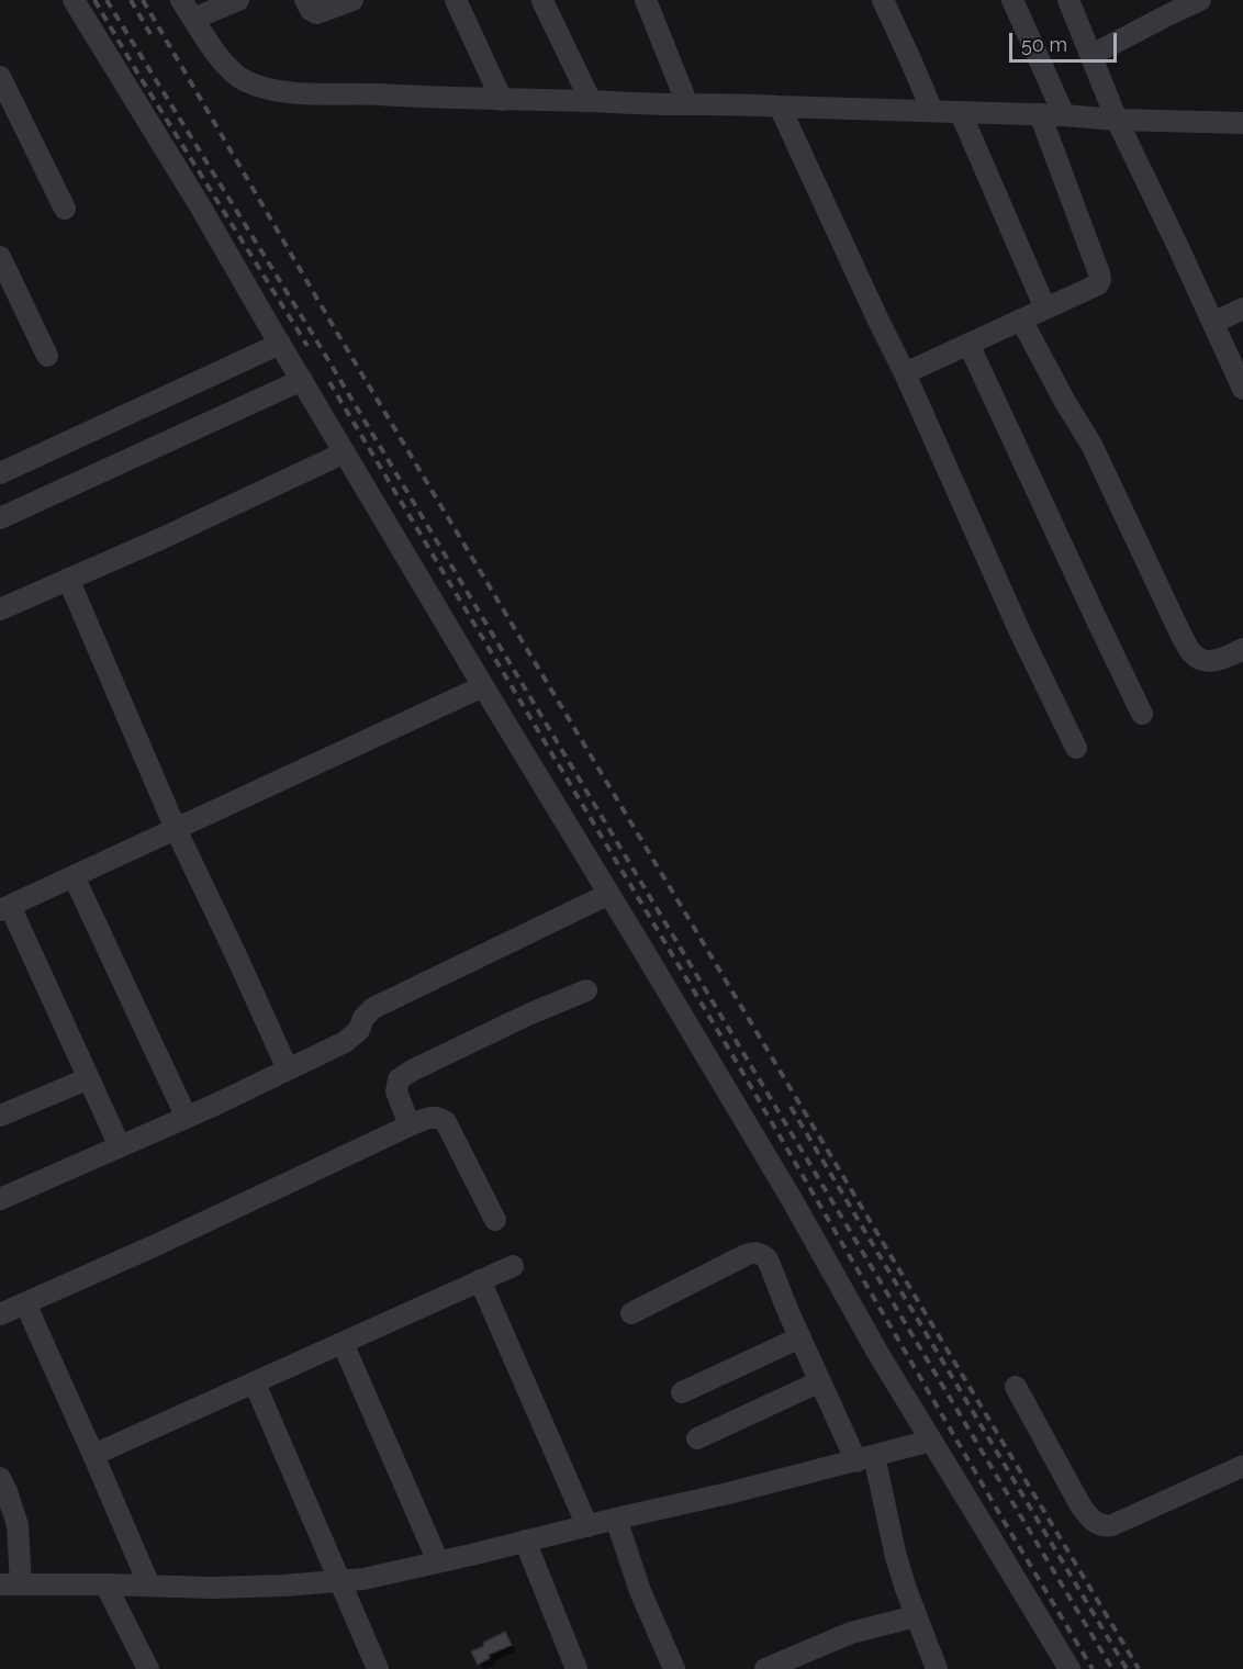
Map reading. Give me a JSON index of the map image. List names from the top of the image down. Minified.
{"scale_bar":"50 m"}
